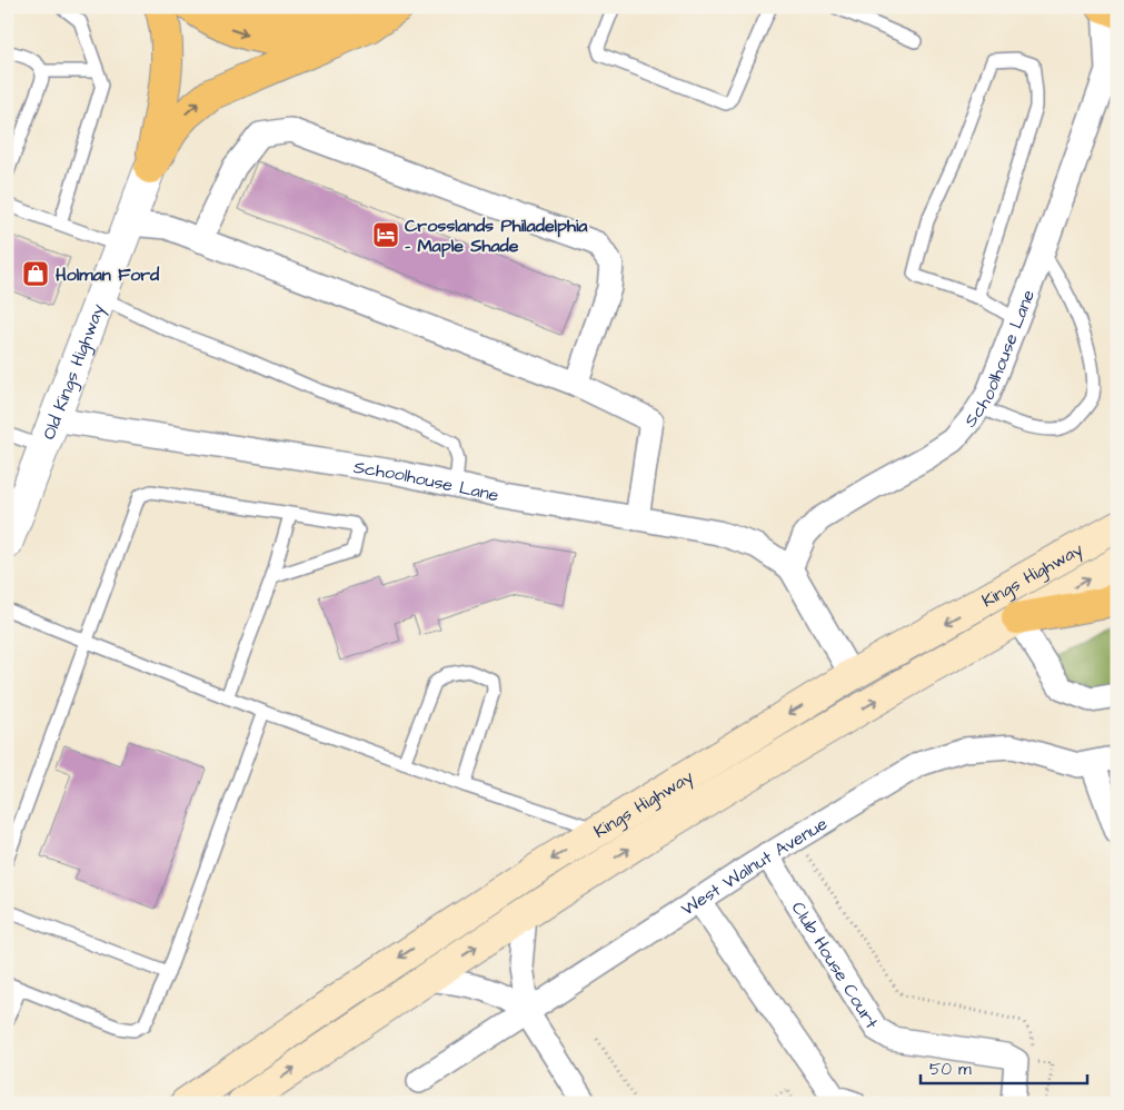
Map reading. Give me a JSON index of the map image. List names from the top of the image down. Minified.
{"streets":{"main road":["Kings Highway"],"street":["Schoolhouse Lane","Old Kings Highway","West Walnut Avenue","Club House Court"]},"crossings":[["Schoolhouse Lane","Old Kings Highway"],["Schoolhouse Lane","Kings Highway"],["West Walnut Avenue","Club House Court"]],"places":{"hotel":["Crosslands Philadelphia - Maple Shade"],"shop":["Holman Ford"]},"scale_bar":"50 m"}
